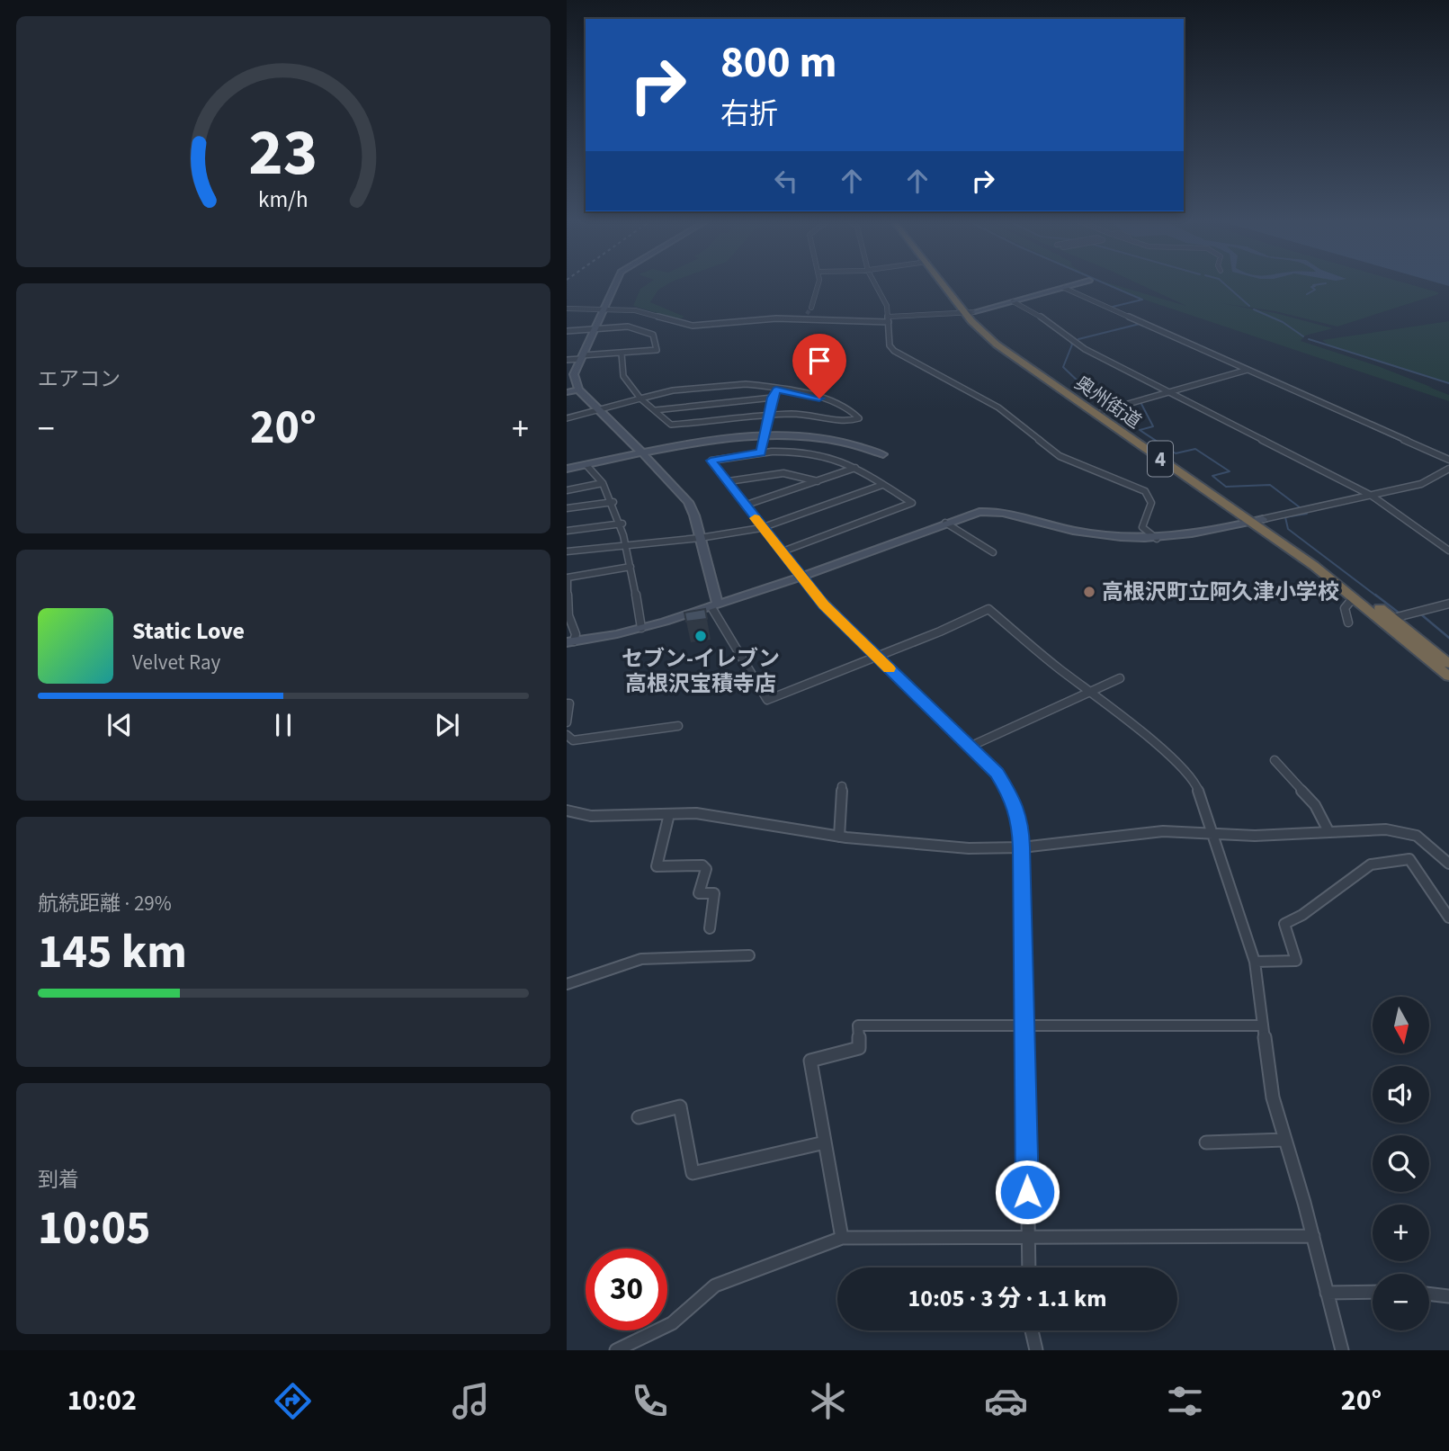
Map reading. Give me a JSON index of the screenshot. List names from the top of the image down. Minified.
{"streets":{"highway":["奥州街道","4"]},"places":["高根沢町立阿久津小学校","セブン-イレブン 高根沢宝積寺店"],"north":"bottom","page":{"turn":["800 m","右折"],"tile":["エアコン",["航続距離 · 29%","145 km"],["到着","10:05"]],"heat":["−","20°","+"],"song":["Static Love","Velvet Ray"],"map_buttons":["+","−"],"limit":"30","trip":"10:05 · 3 分 · 1.1 km","tabs":["10:02","20°"],"gauge":["23","km/h"]}}
